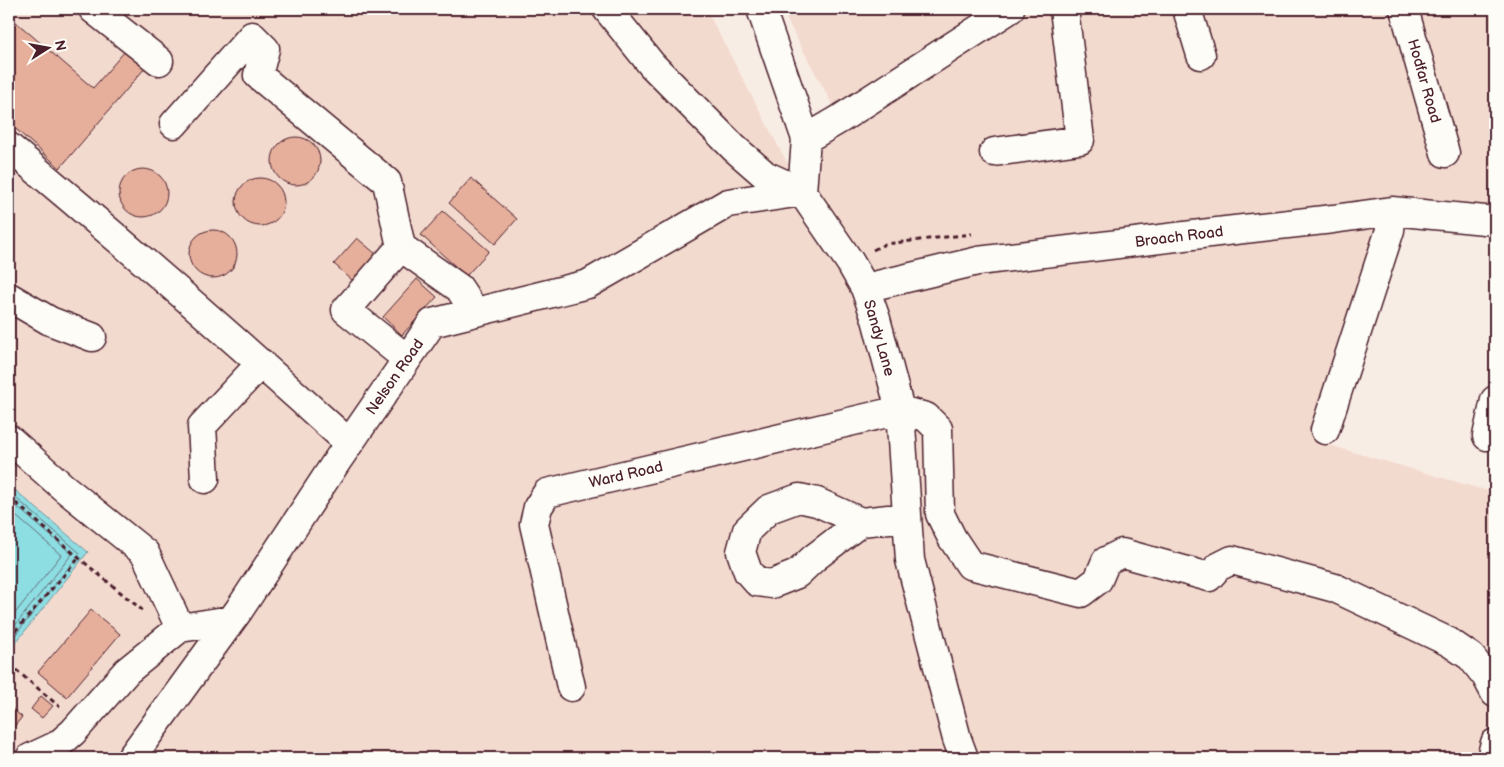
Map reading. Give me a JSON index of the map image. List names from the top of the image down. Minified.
{"streets":{"street":["Hodfar Road","Broach Road","Sandy Lane","Nelson Road","Ward Road"]},"crossings":[["Broach Road","Sandy Lane"],["Sandy Lane","Nelson Road"],["Sandy Lane","Ward Road"]],"north":"right"}
